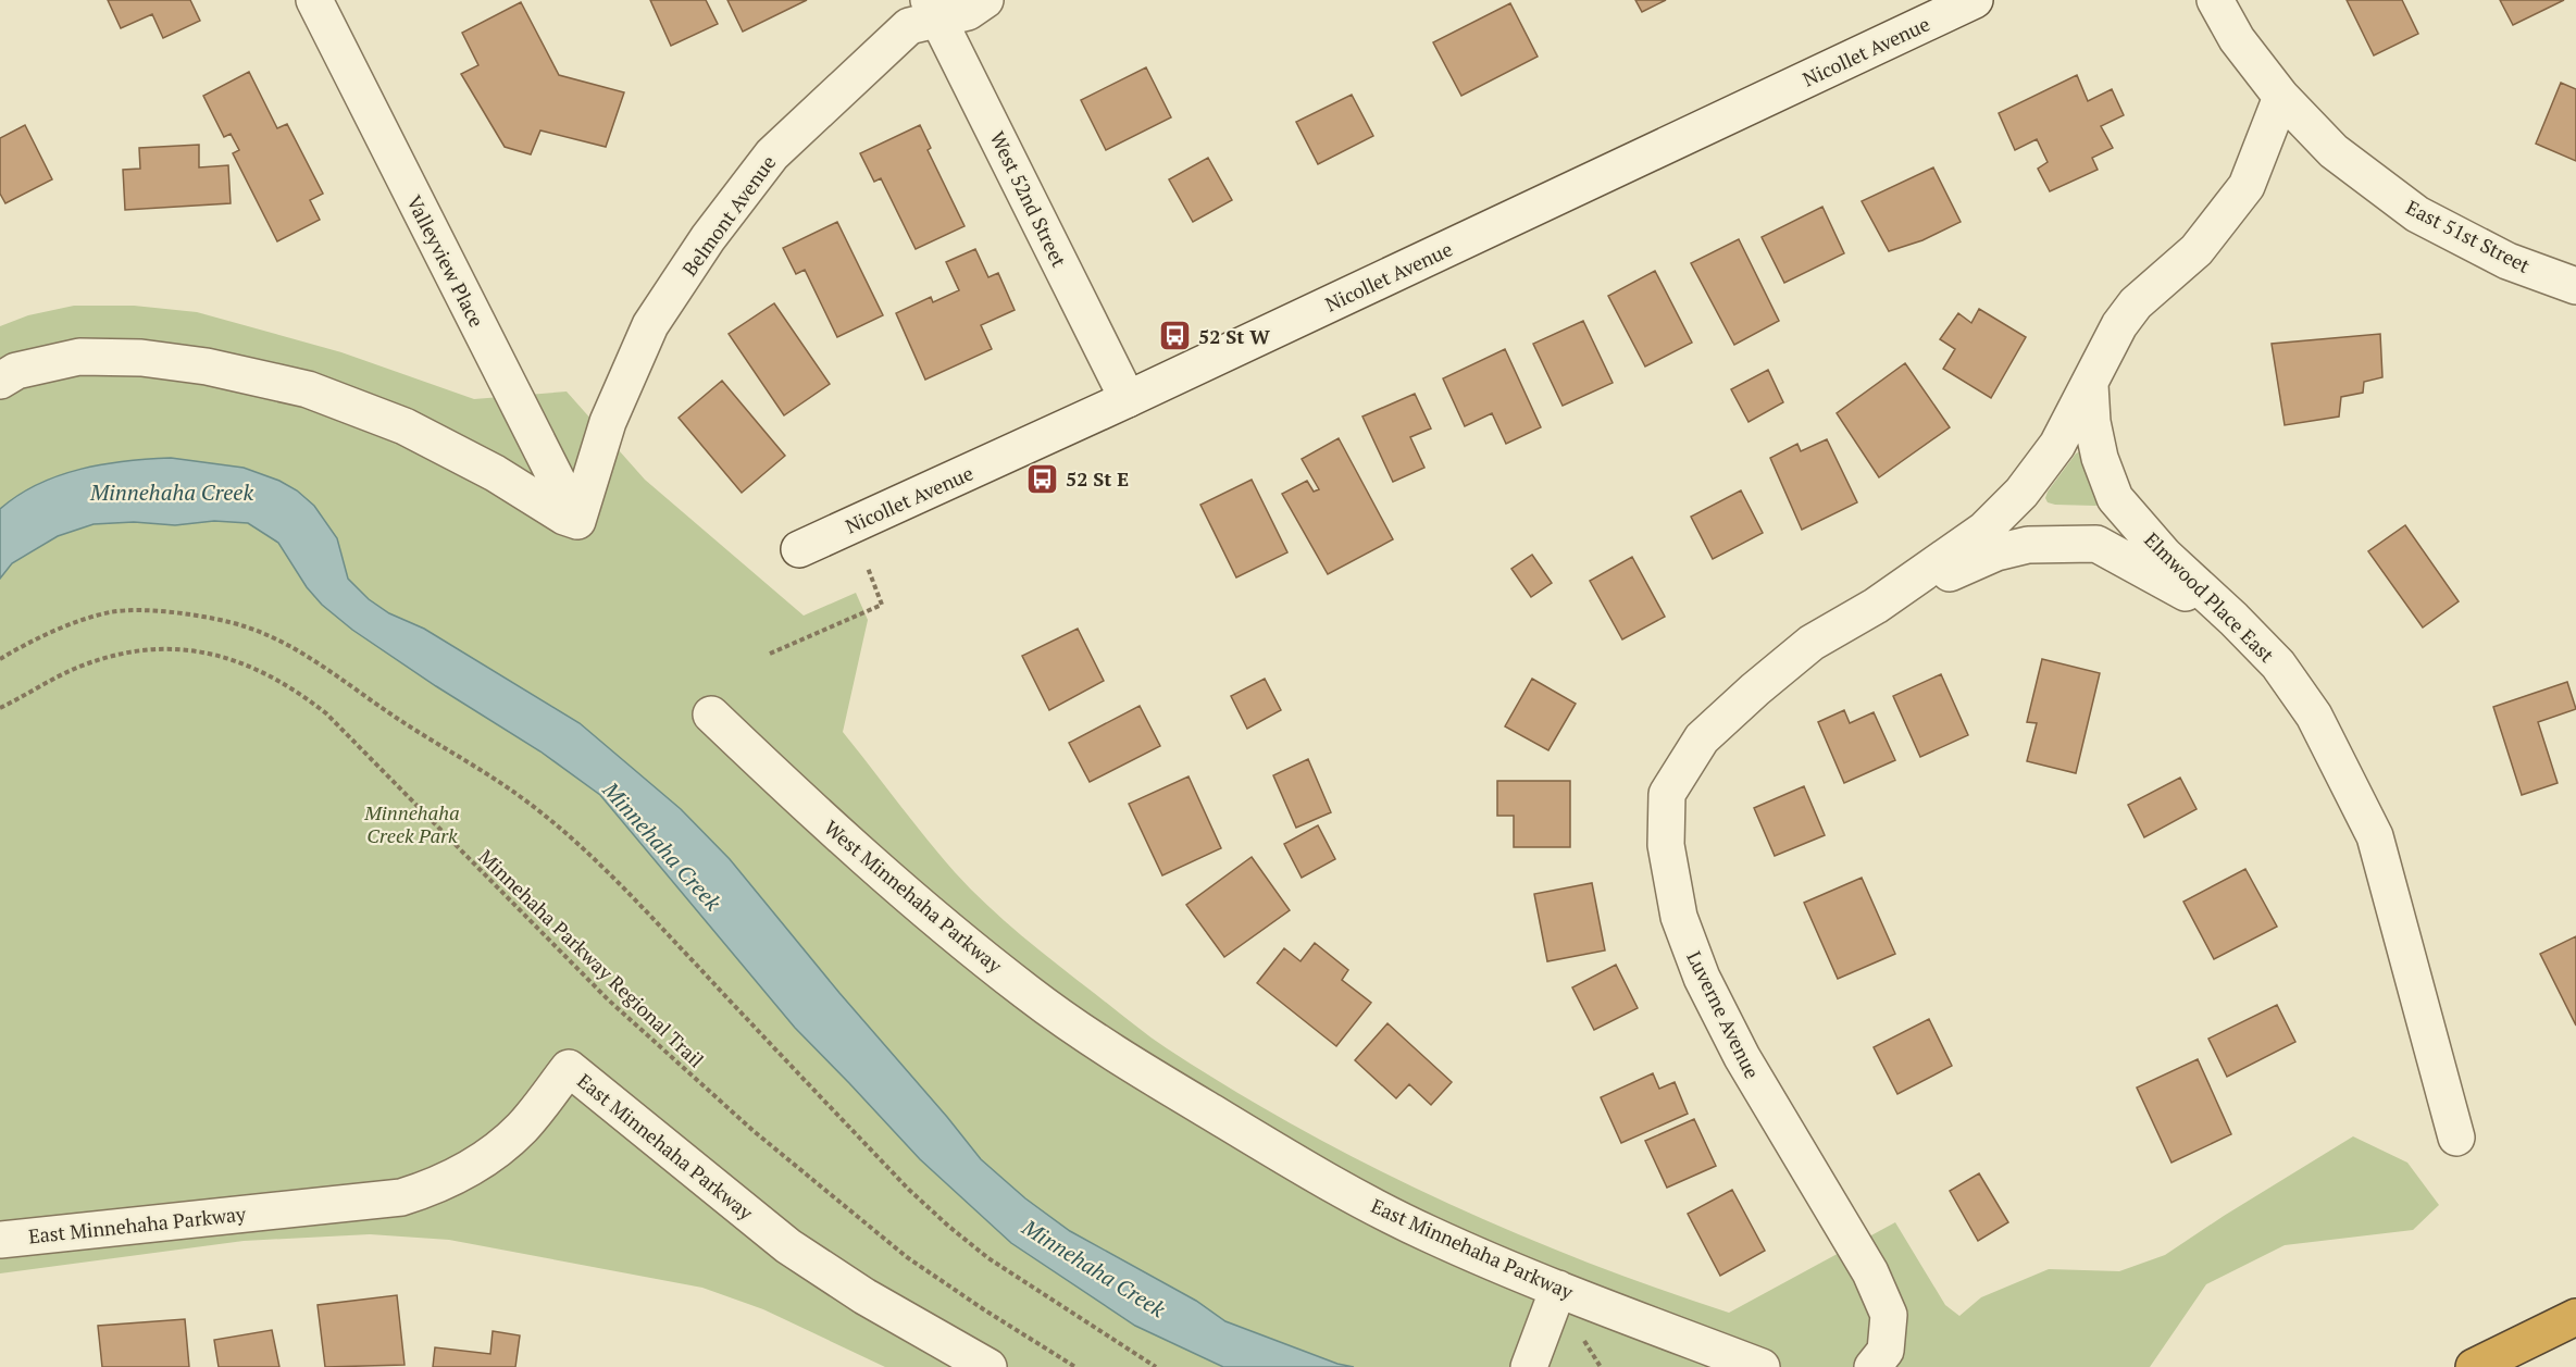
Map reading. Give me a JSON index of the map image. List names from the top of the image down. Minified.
{"streets":{"street":["Nicollet Avenue","West 52nd Street","Belmont Avenue","East 51st Street","Valleyview Place","Elmwood Place East","West Minnehaha Parkway","Luverne Avenue","East Minnehaha Parkway"],"path":["Minnehaha Parkway Regional Trail"]},"crossings":[["Nicollet Avenue","West 52nd Street"],["West 52nd Street","Belmont Avenue"],["Belmont Avenue","Valleyview Place"],["East 51st Street","Elmwood Place East"],["Elmwood Place East","Luverne Avenue"],["West Minnehaha Parkway","East Minnehaha Parkway"]],"water":["Minnehaha Creek"],"parks":["Minnehaha Creek Park"],"places":{"bus stop":["52 St W","52 St E"]}}
